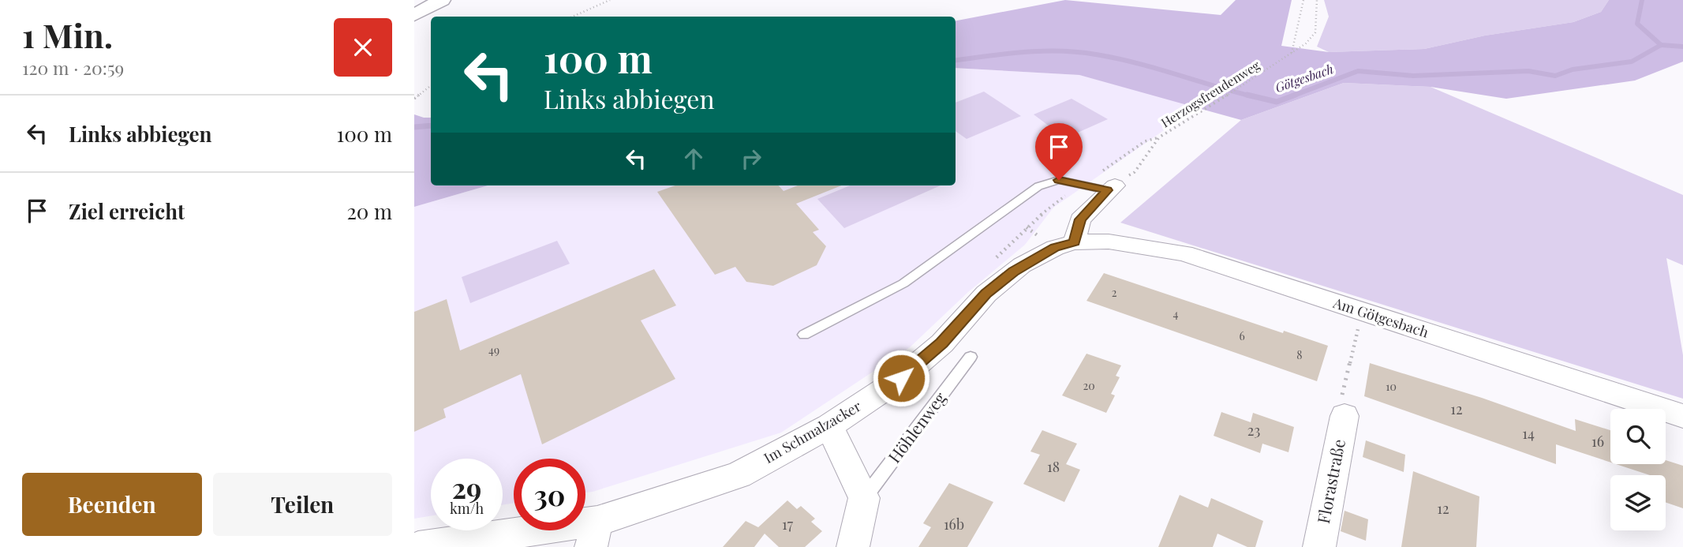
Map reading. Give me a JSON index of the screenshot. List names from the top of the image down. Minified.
{"streets":{"street":["Am Götgesbach","Höhlenweg","Im Schmalzacker","Florastraße"],"path":["Herzogsfreudenweg"]},"crossings":[["Am Götgesbach","Im Schmalzacker"]],"water":["Götgesbach"],"house_numbers":["2","4","6","49","8","20","10","12","23","14","16","18","12","17","16b"],"page":{"heading":["1 Min.","120 m · 20:59"],"turn":["100 m","Links abbiegen"],"list":[{"name":"Links abbiegen","value":"100 m"},{"name":"Ziel erreicht","value":"20 m"}],"speed":"29 km/h","limit":"30","buttons":["Beenden","Teilen"]}}
